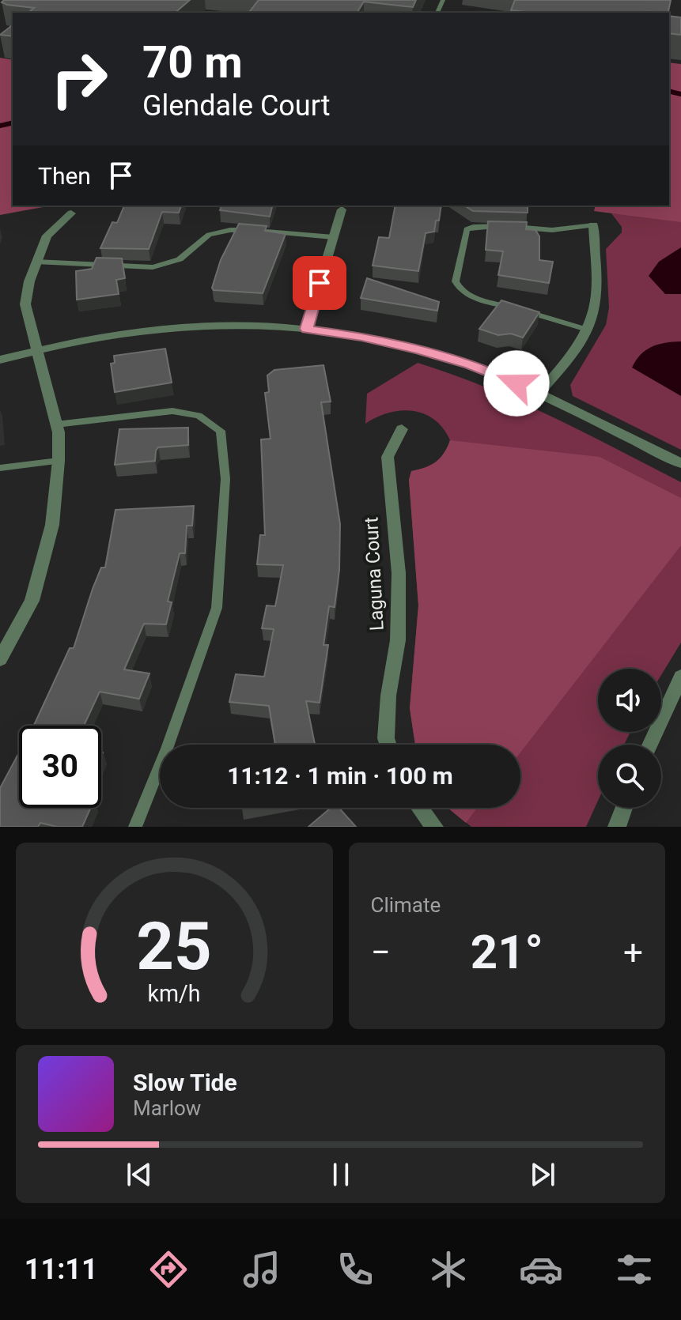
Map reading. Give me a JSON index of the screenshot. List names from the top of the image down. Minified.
{"streets":{"street":["Laguna Court"]},"page":{"turn":["70 m","Glendale Court"],"then":"Then","limit":"30","trip":"11:12 · 1 min · 100 m","tile":"Climate","heat":["−","21°","+"],"song":["Slow Tide","Marlow"],"tabs":"11:11","gauge":["25","km/h"]}}
